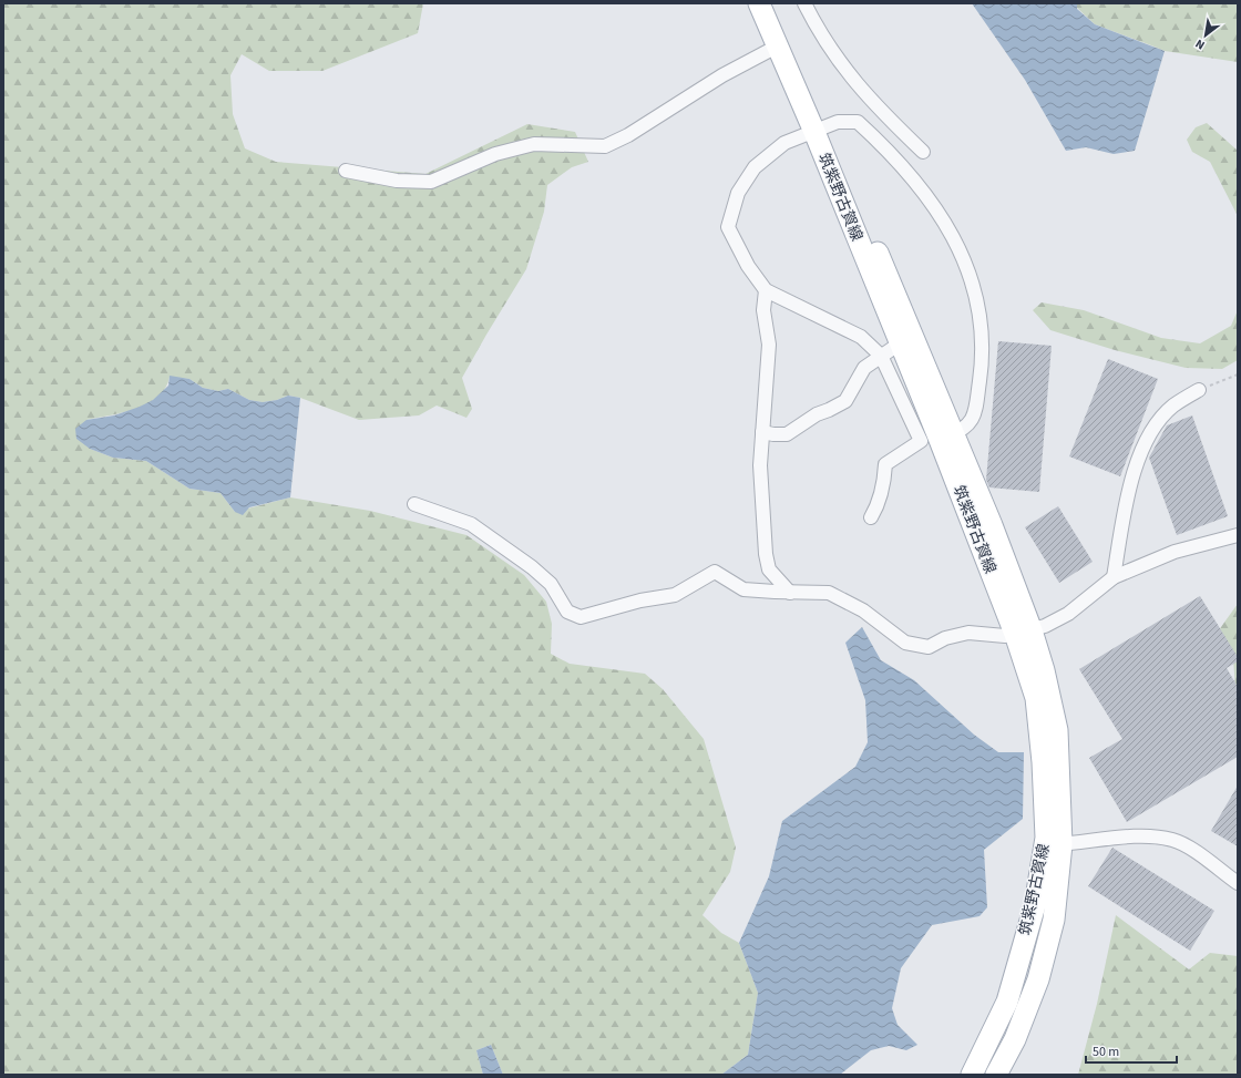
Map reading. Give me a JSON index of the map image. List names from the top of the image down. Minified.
{"streets":{"main road":["筑紫野古賀線"]},"scale_bar":"50 m","north":"bottom left"}
